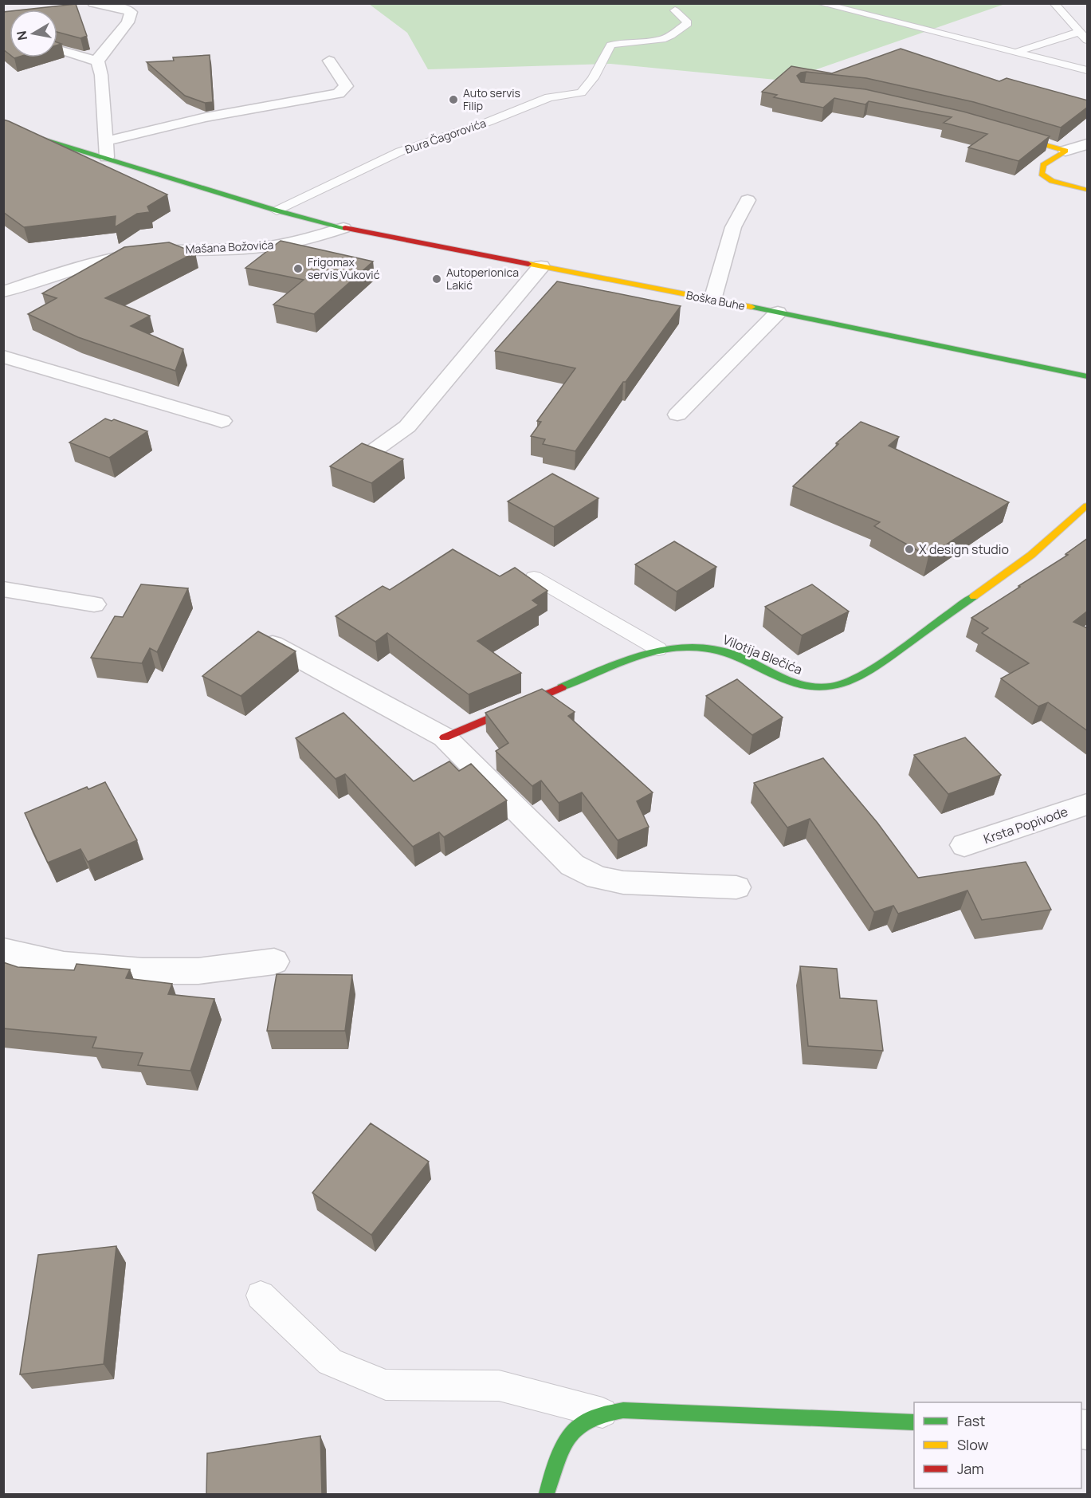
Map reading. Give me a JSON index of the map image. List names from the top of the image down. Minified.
{"streets":{"street":["Mašana Božovića","Boška Buhe","Vilotija Blečića","Krsta Popivode"],"lane":["Đura Čagorovića"]},"crossings":[["Mašana Božovića","Boška Buhe"]],"places":["Auto servis Filip","Frigomax servis Vuković","Autoperionica Lakić","X design studio"],"legend":["Fast","Slow","Jam"],"north":"left"}
